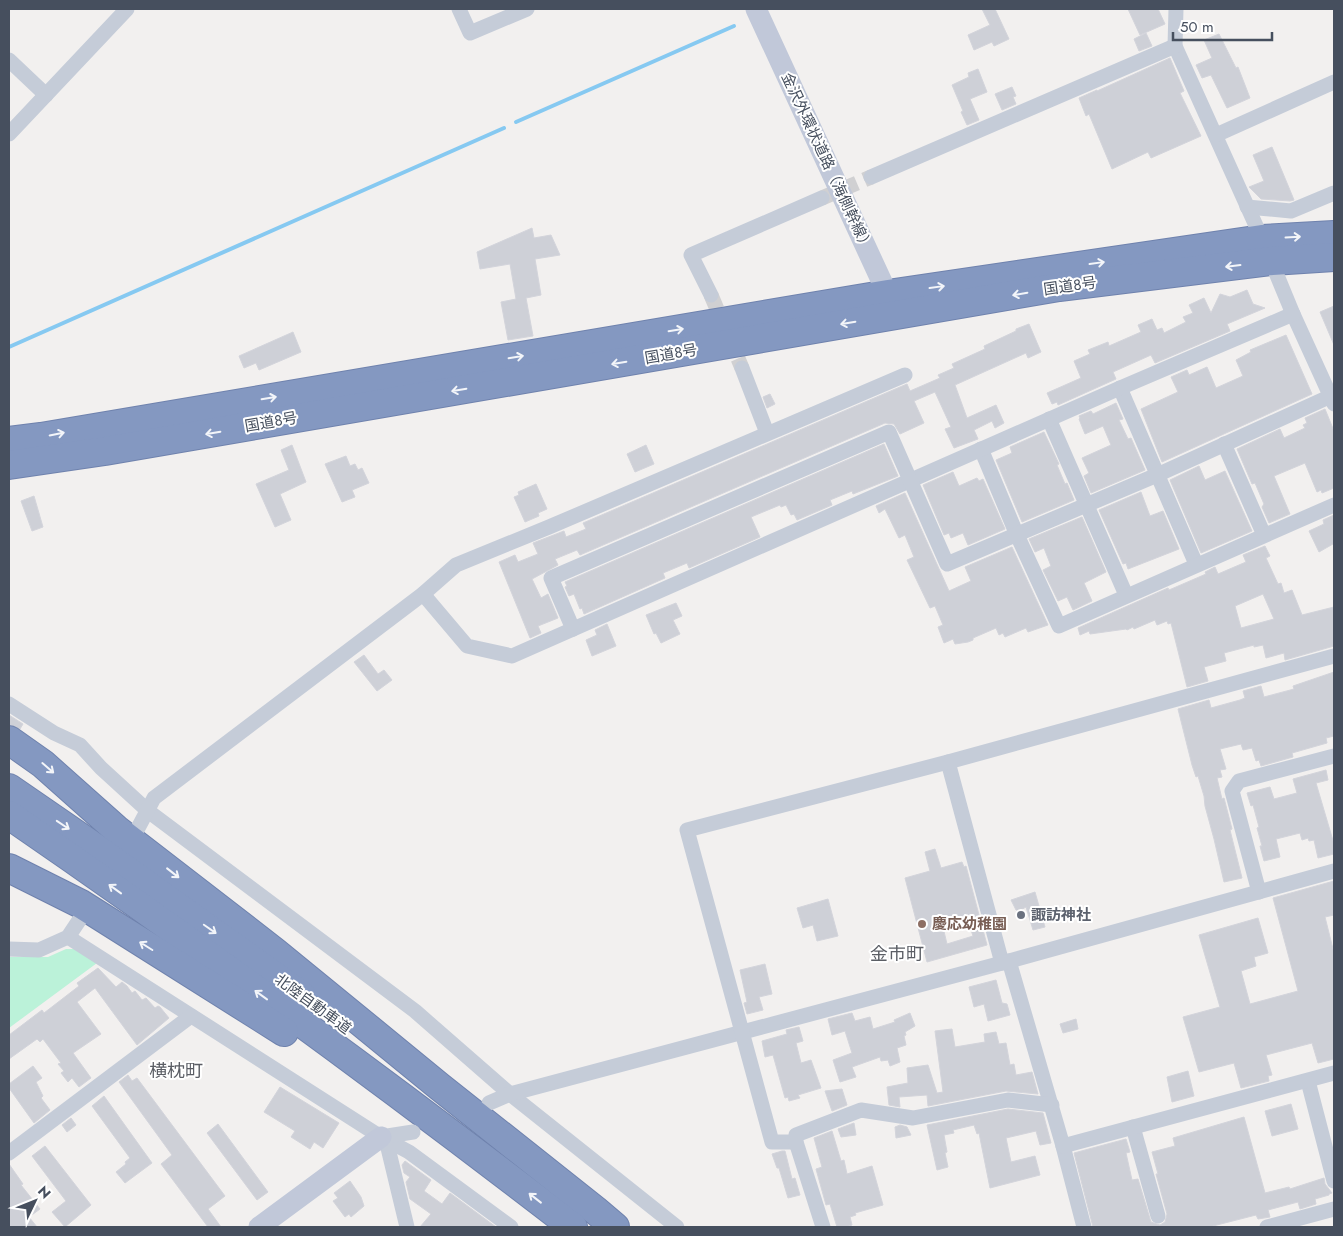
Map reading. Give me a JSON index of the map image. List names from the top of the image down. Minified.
{"streets":{"highway":["国道8号","北陸自動車道"],"main road":["金沢外環状道路（海側幹線）"]},"crossings":[["金沢外環状道路（海側幹線）","国道8号"]],"districts":["金市町","横枕町"],"places":["諏訪神社","慶応幼稚園"],"scale_bar":"50 m","north":"top right"}
